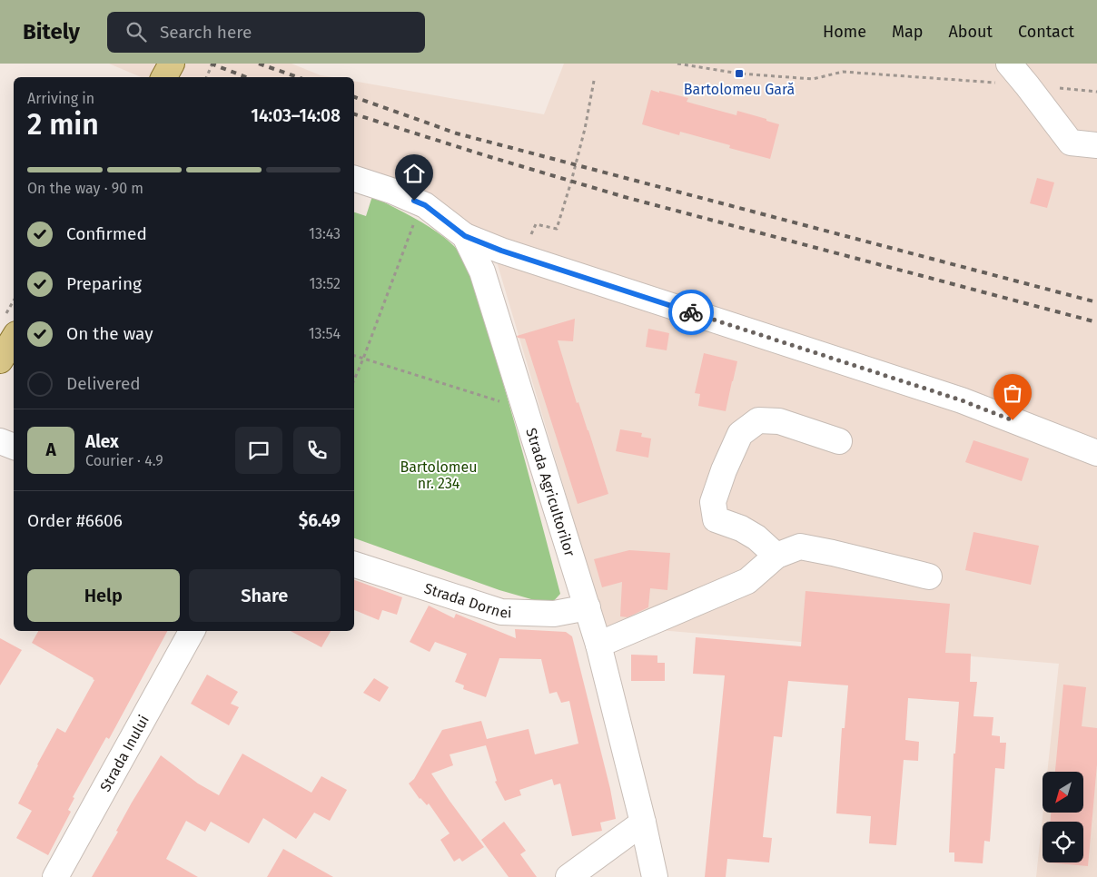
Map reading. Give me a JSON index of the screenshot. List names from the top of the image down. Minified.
{"streets":{"street":["Strada Agricultorilor","Strada Dornei","Strada Inului"]},"crossings":[["Strada Agricultorilor","Strada Dornei"]],"parks":["Bartolomeu nr. 234"],"places":{"transit":["Bartolomeu Gară"]},"north":"bottom left","page":{"header":"Bitely","search":"Search here","nav":["Home","Map","About","Contact"],"heading":["2 min","Arriving in","14:03–14:08"],"panel":["Alex","Courier · 4.9","Order #6606","$6.49"],"bar":"On the way · 90 m","list":[["Confirmed","13:43"],["Preparing","13:52"],["On the way","13:54"],"Delivered"],"round":"A","buttons":["Help","Share"]}}
